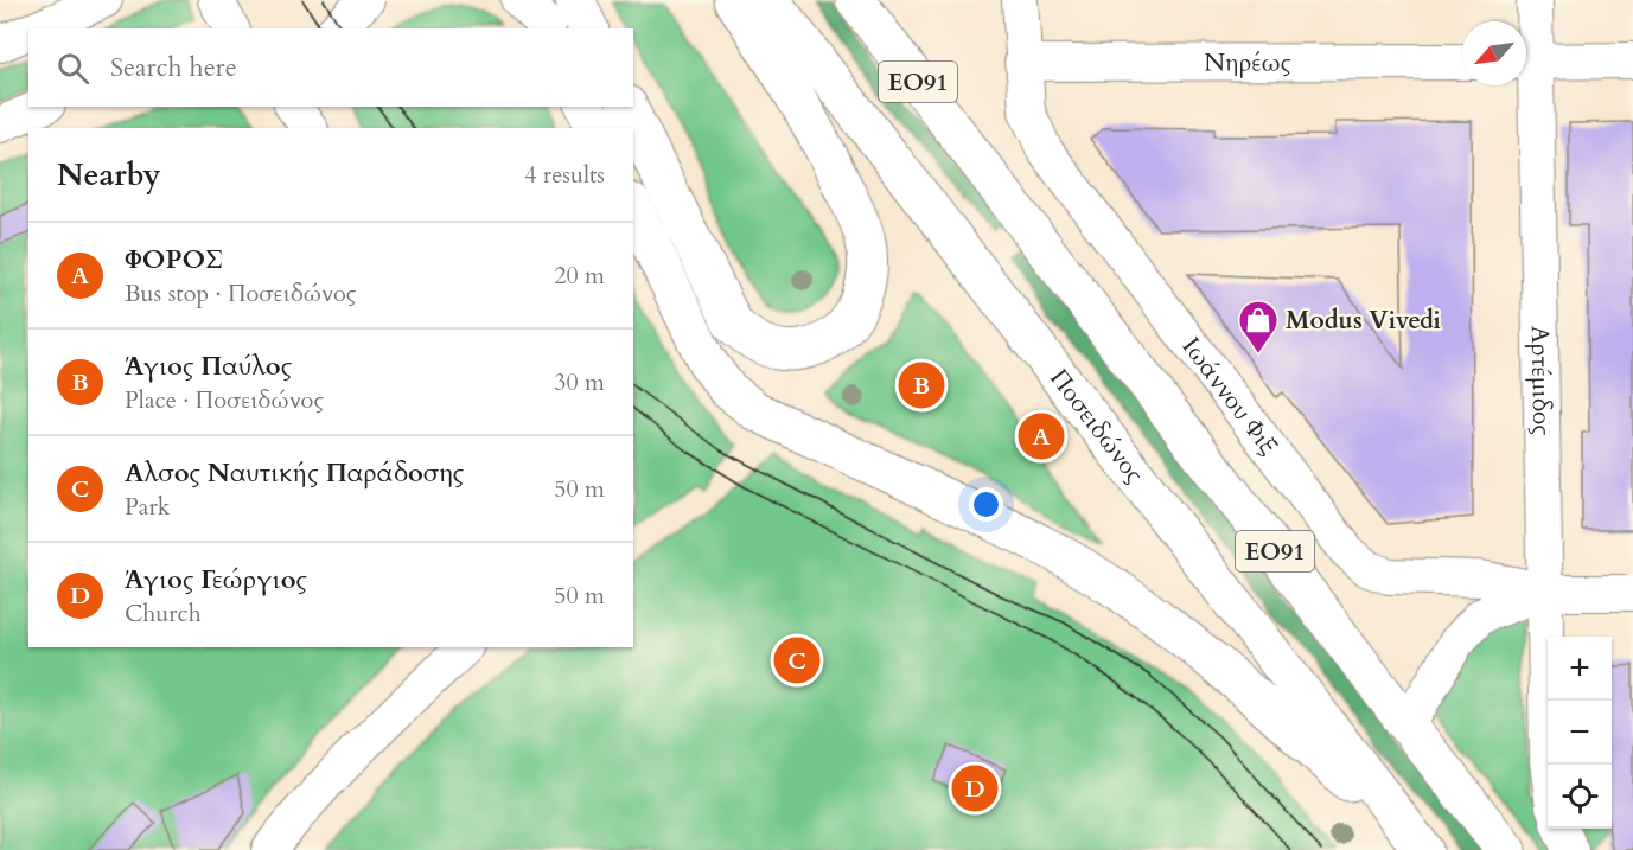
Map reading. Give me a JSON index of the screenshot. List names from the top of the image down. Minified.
{"streets":{"highway":["ΕΟ91","Ποσειδώνος"],"street":["Νηρέως","Αρτέμιδος","Ιωάννου Φιξ"]},"crossings":[["Νηρέως","Ιωάννου Φιξ"],["Αρτέμιδος","Ιωάννου Φιξ"]],"places":{"shop":["Modus Vivedi"]},"north":"bottom left","page":{"search":"Search here","heading":["Nearby","4 results"],"list":[{"mark":"A","name":"ΦΟΡΟΣ","note":"Bus stop · Ποσειδώνος","value":"20 m"},{"mark":"B","name":"Άγιος Παύλος","note":"Place · Ποσειδώνος","value":"30 m"},{"mark":"C","name":"Αλσος Ναυτικής Παράδοσης","note":"Park","value":"50 m"},{"mark":"D","name":"Άγιος Γεώργιος","note":"Church","value":"50 m"}],"pins":["B","A","C","D"],"map_buttons":["+","−"]}}
